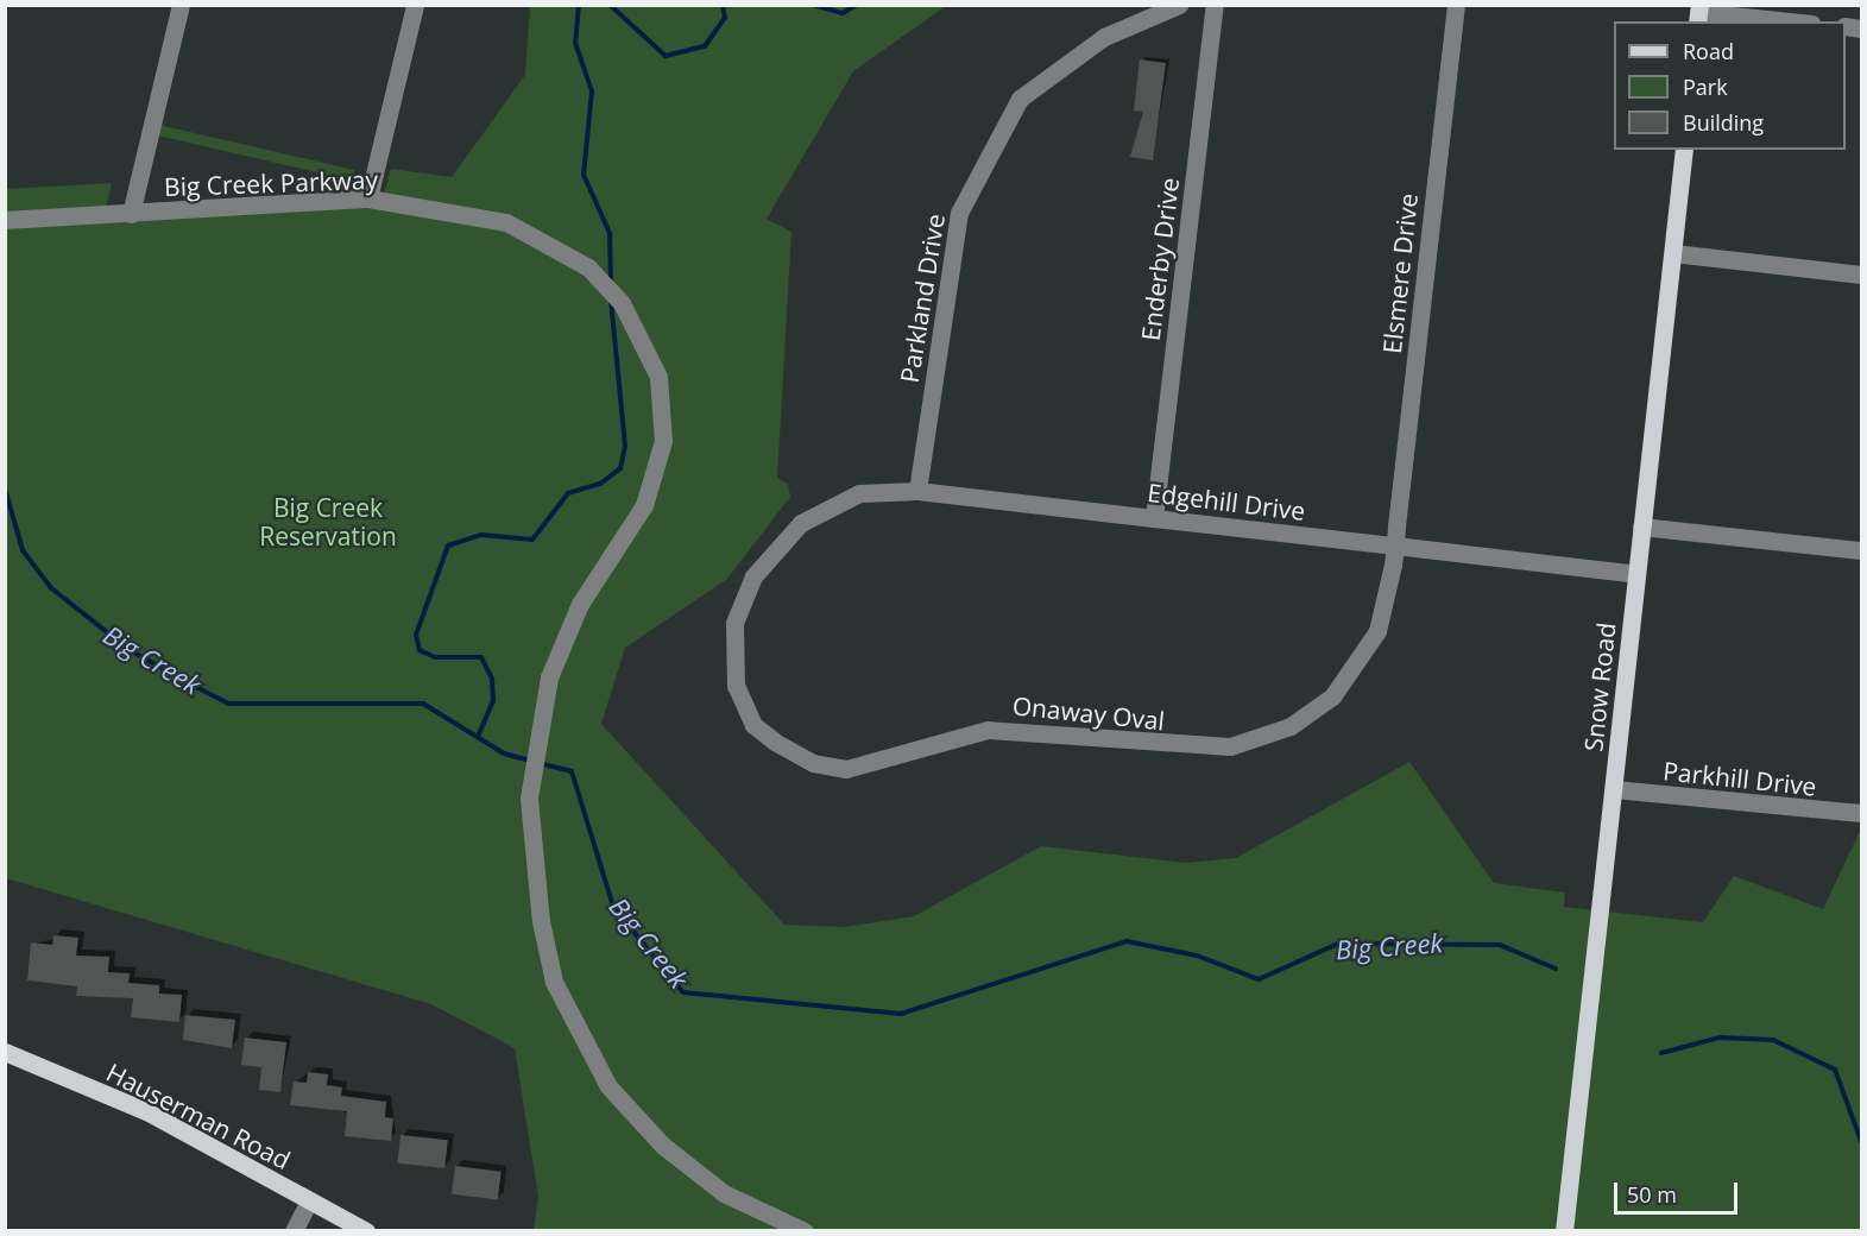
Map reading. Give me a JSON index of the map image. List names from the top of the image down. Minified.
{"streets":{"main road":["Snow Road","Hauserman Road"],"street":["Big Creek Parkway","Enderby Drive","Elsmere Drive","Parkland Drive","Edgehill Drive","Onaway Oval","Parkhill Drive"]},"crossings":[["Enderby Drive","Edgehill Drive"],["Elsmere Drive","Edgehill Drive"],["Elsmere Drive","Onaway Oval"],["Parkland Drive","Edgehill Drive"],["Edgehill Drive","Snow Road"],["Edgehill Drive","Onaway Oval"],["Snow Road","Parkhill Drive"]],"water":["Big Creek"],"parks":["Big Creek Reservation"],"legend":["Road","Park","Building"],"scale_bar":"50 m"}
